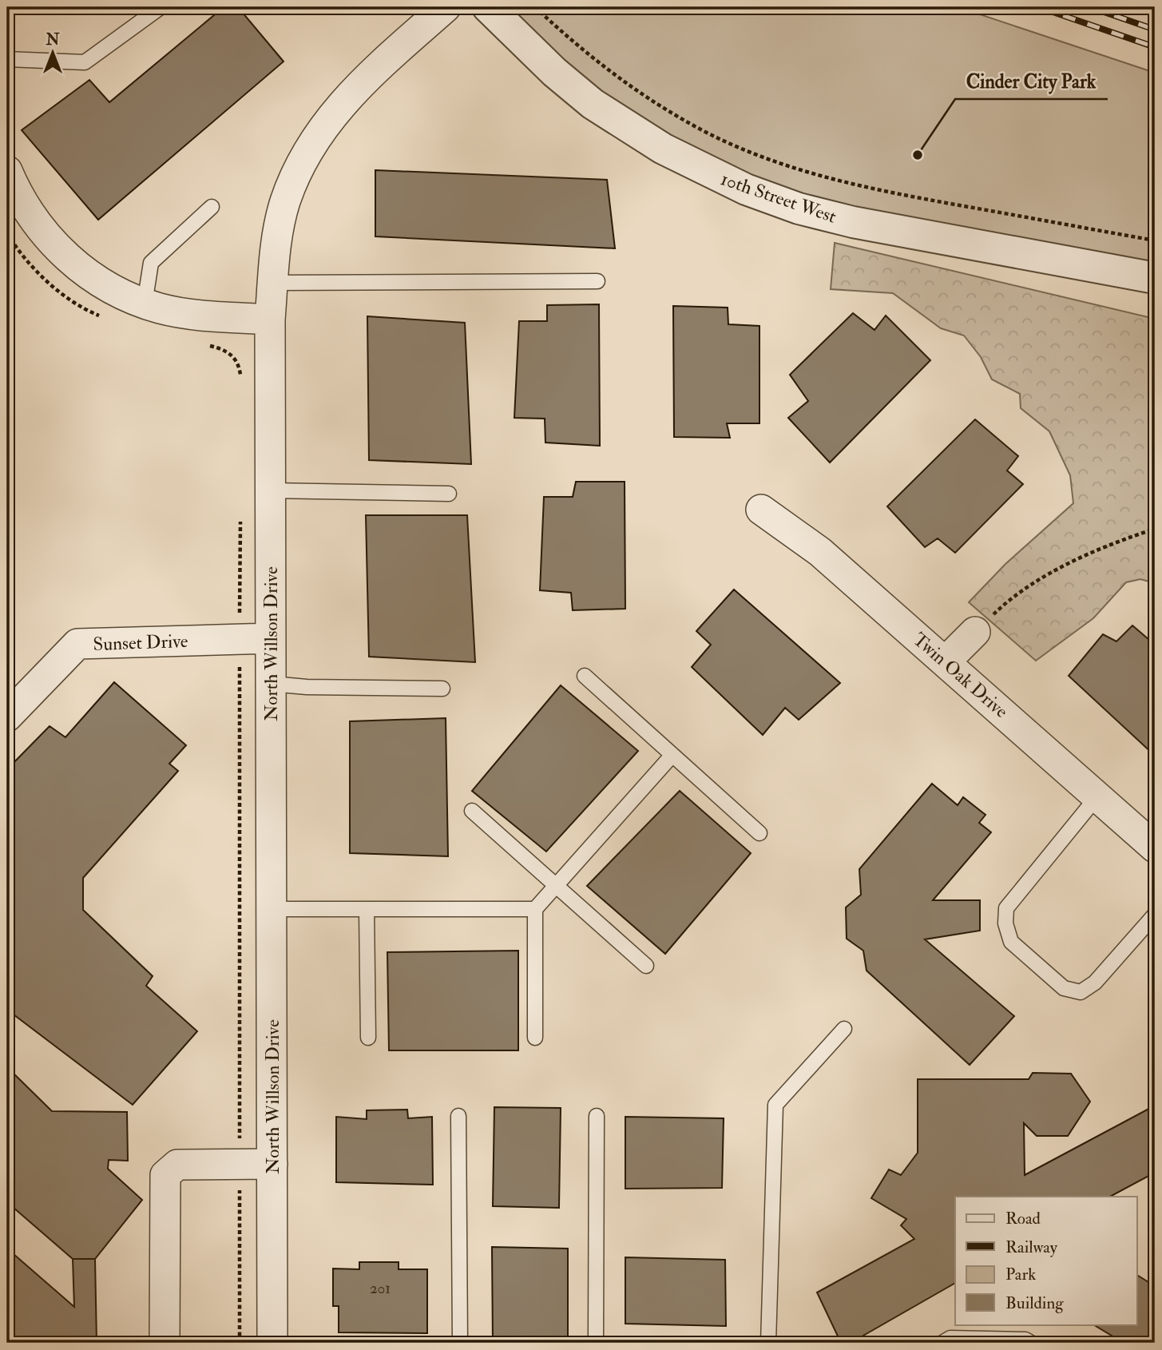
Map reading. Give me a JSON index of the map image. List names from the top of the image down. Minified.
{"streets":{"street":["10th Street West","Sunset Drive","North Willson Drive","Twin Oak Drive"]},"crossings":[["Sunset Drive","North Willson Drive"]],"places":["Cinder City Park"],"house_numbers":["201"],"legend":["Road","Railway","Park","Building"],"north":"top"}
